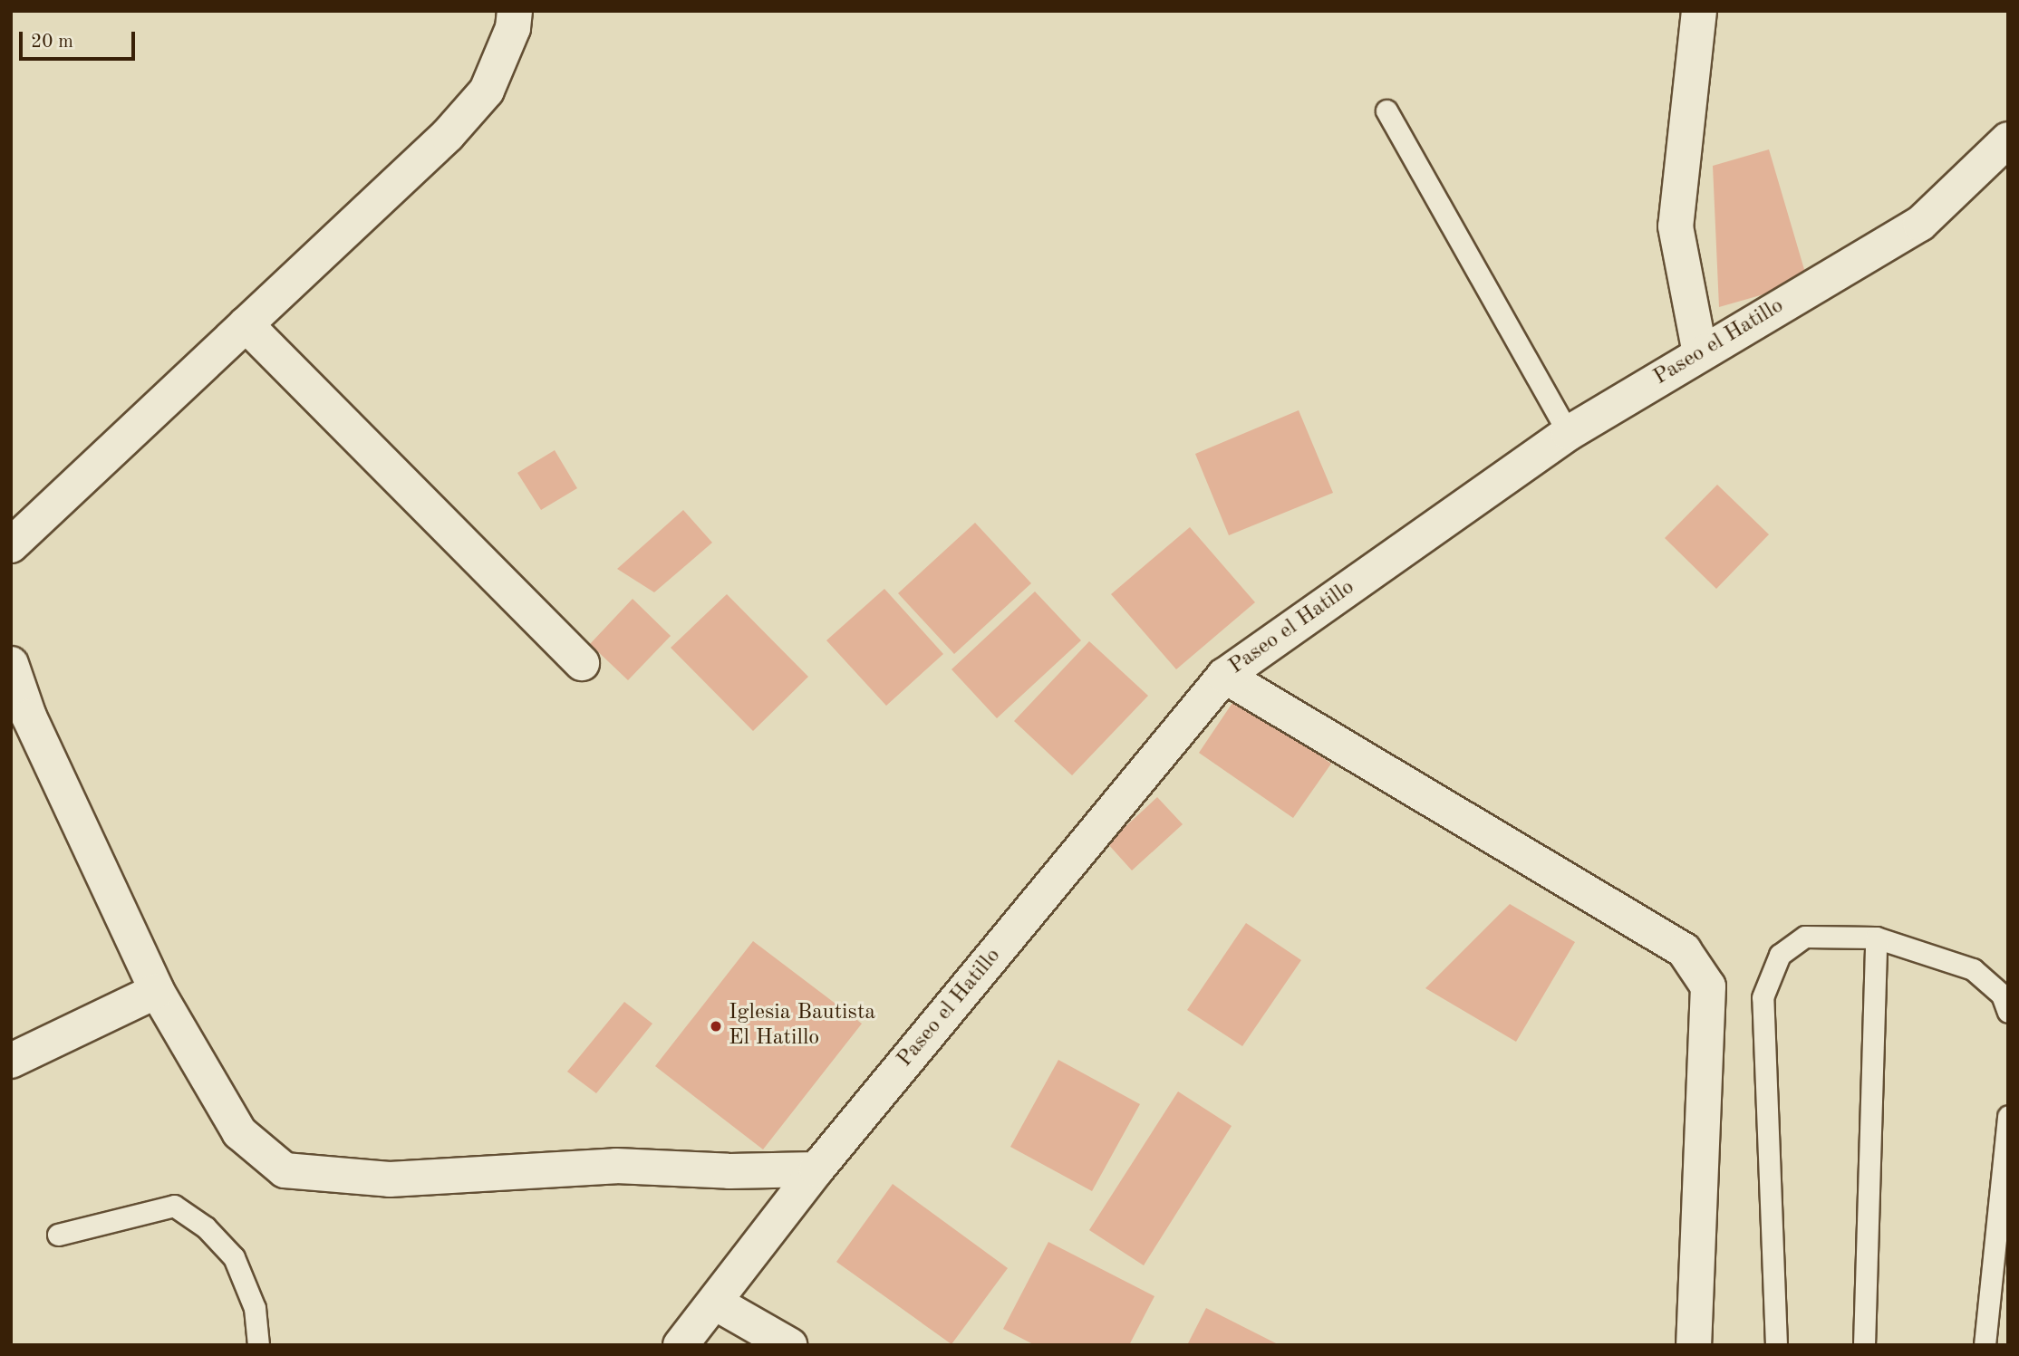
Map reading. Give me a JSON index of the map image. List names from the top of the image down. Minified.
{"streets":{"street":["Paseo el Hatillo"]},"places":["Iglesia Bautista El Hatillo"],"scale_bar":"20 m"}
